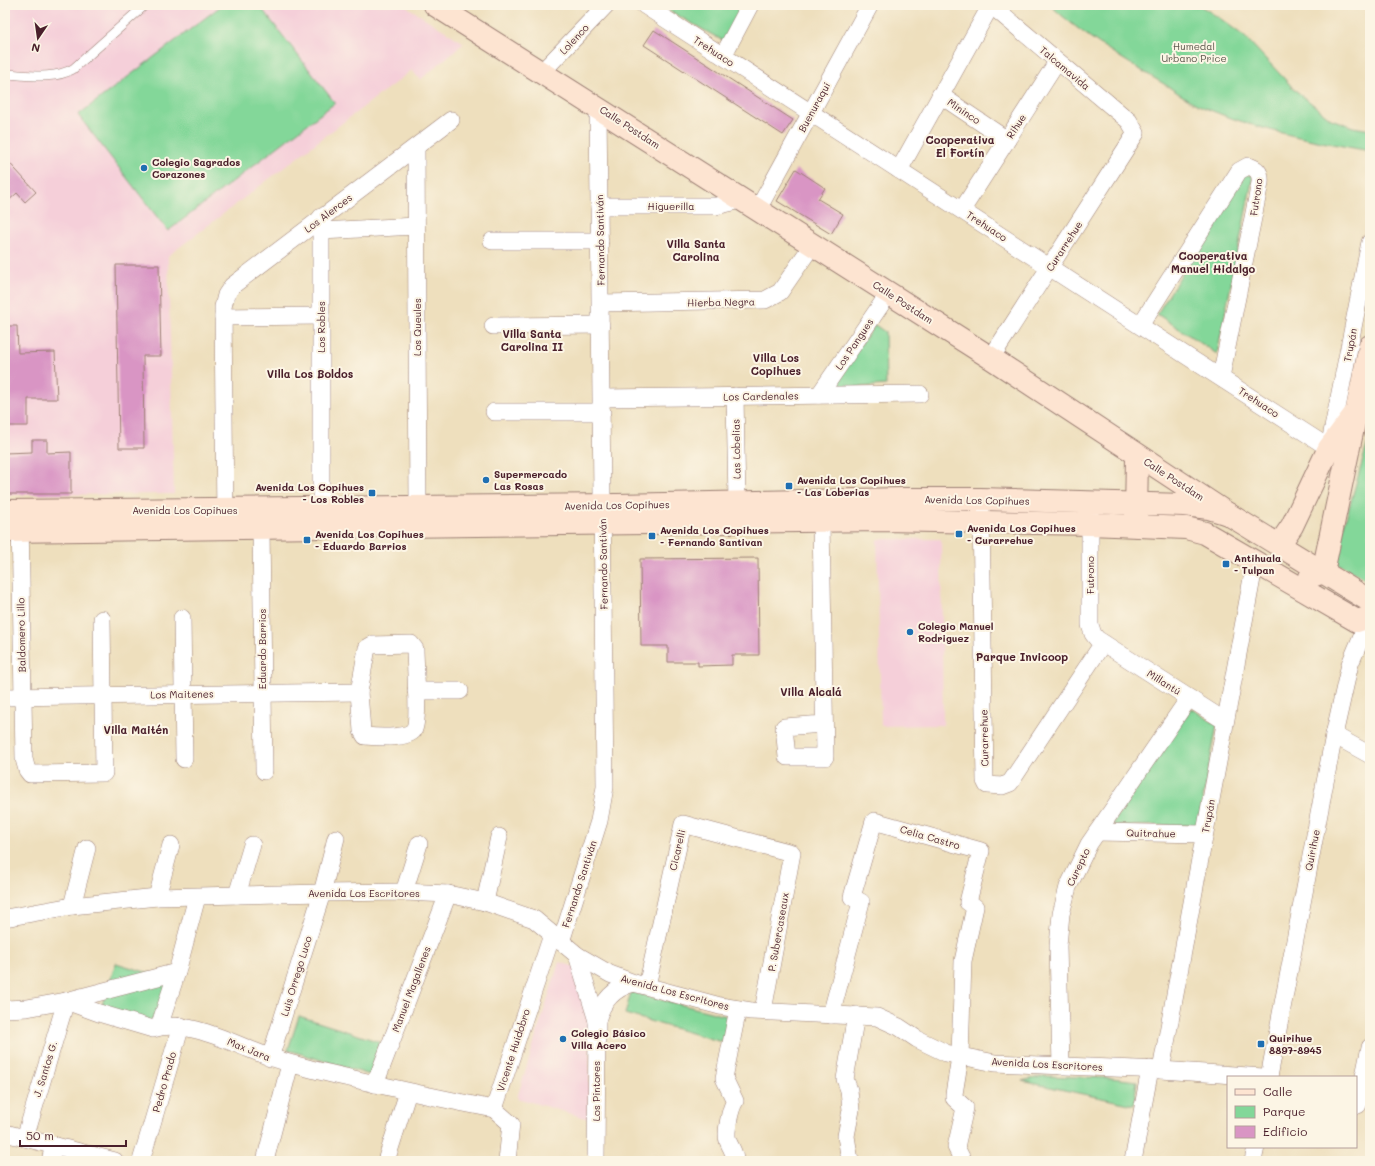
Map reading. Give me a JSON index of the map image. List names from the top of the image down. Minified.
{"streets":{"main road":["Calle Postdam","Trupán","Avenida Los Copihues"],"street":["Lolenco","Trehuaco","Talcamavida","Buenuraqui","Mininco","Rihue","Futrono","Higuerilla","Los Alerces","Fernando Santiván","Curarrehue","Hierba Negra","Los Robles","Los Queules","Los Pangues","Los Cardenales","Las Lobelias","Baldomero Lillo","Eduardo Barrios","Millantú","Los Maitenes","Quitrahue","Celia Castro","Cicarelli","Quirihue","Curepto","Avenida Los Escritores","P. Subercaseaux","Luis Orrego Luco","Manuel Magallenes","Max Jara","Vicente Huidobro","J. Santos G.","Pedro Prado","Los Pintores"]},"crossings":[["Lolenco","Calle Postdam"],["Trehuaco","Talcamavida"],["Trehuaco","Buenuraqui"],["Trehuaco","Rihue"],["Trehuaco","Futrono"],["Trehuaco","Curarrehue"],["Trehuaco","Trupán"],["Talcamavida","Mininco"],["Talcamavida","Rihue"],["Talcamavida","Curarrehue"],["Buenuraqui","Calle Postdam"],["Buenuraqui","Higuerilla"],["Mininco","Rihue"],["Calle Postdam","Higuerilla"],["Calle Postdam","Fernando Santiván"],["Calle Postdam","Curarrehue"],["Calle Postdam","Hierba Negra"],["Calle Postdam","Los Pangues"],["Calle Postdam","Trupán"],["Calle Postdam","Avenida Los Copihues"],["Futrono","Curarrehue"],["Futrono","Avenida Los Copihues"],["Futrono","Millantú"],["Higuerilla","Fernando Santiván"],["Los Alerces","Los Robles"],["Los Alerces","Los Queules"],["Los Alerces","Avenida Los Copihues"],["Fernando Santiván","Hierba Negra"],["Fernando Santiván","Los Cardenales"],["Fernando Santiván","Avenida Los Copihues"],["Fernando Santiván","Avenida Los Escritores"],["Fernando Santiván","Vicente Huidobro"],["Curarrehue","Avenida Los Copihues"],["Curarrehue","Millantú"],["Los Robles","Avenida Los Copihues"],["Los Queules","Avenida Los Copihues"],["Los Pangues","Los Cardenales"],["Trupán","Millantú"],["Trupán","Quitrahue"],["Trupán","Avenida Los Escritores"],["Los Cardenales","Las Lobelias"],["Las Lobelias","Avenida Los Copihues"],["Avenida Los Copihues","Baldomero Lillo"],["Avenida Los Copihues","Eduardo Barrios"],["Baldomero Lillo","Los Maitenes"],["Eduardo Barrios","Los Maitenes"],["Millantú","Curepto"],["Quitrahue","Curepto"],["Celia Castro","Avenida Los Escritores"],["Cicarelli","Avenida Los Escritores"],["Cicarelli","P. Subercaseaux"],["Cicarelli","Los Pintores"],["Curepto","Avenida Los Escritores"],["Avenida Los Escritores","P. Subercaseaux"],["Avenida Los Escritores","Luis Orrego Luco"],["Avenida Los Escritores","Manuel Magallenes"],["Avenida Los Escritores","Vicente Huidobro"],["Avenida Los Escritores","Los Pintores"],["Luis Orrego Luco","Max Jara"],["Manuel Magallenes","Max Jara"],["Max Jara","Vicente Huidobro"],["Max Jara","J. Santos G."],["Max Jara","Pedro Prado"]],"districts":["Cooperativa El Fortín","Villa Santa Carolina","Cooperativa Manuel Hidalgo","Villa Santa Carolina II","Villa Los Copihues","Villa Los Boldos","Parque Invicoop","Villa Alcalá","Villa Maitén"],"parks":["Humedal Urbano Price"],"places":{"other":["Colegio Sagrados Corazones","Supermercado Las Rosas","Colegio Manuel Rodriguez","Colegio Básico Villa Acero"],"transit":["Avenida Los Copihues - Las Loberias","Avenida Los Copihues - Los Robles","Avenida Los Copihues - Curarrehue","Avenida Los Copihues - Fernando Santivan","Avenida Los Copihues - Eduardo Barrios","Antihuala - Tulpan","Quirihue 8897-8945"]},"legend":["Calle","Parque","Edificio"],"scale_bar":"50 m","north":"bottom"}
